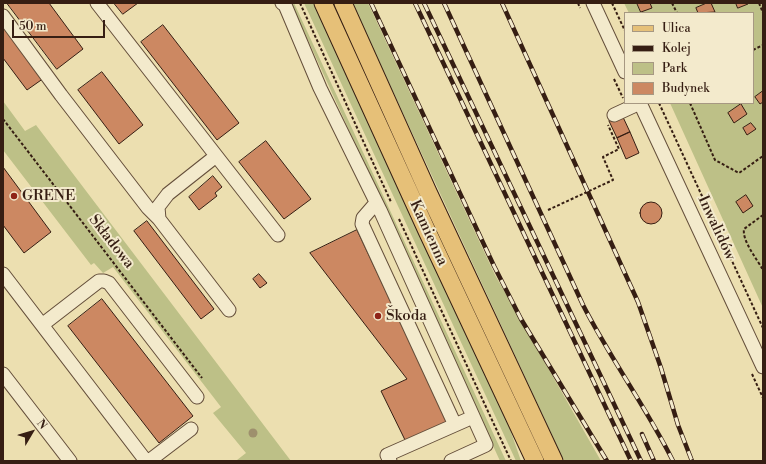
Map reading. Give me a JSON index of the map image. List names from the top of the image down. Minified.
{"streets":{"main road":["Kamienna"],"street":["Inwalidów"],"path":["Składowa"]},"places":["GRENE","Škoda"],"legend":["Ulica","Kolej","Park","Budynek"],"scale_bar":"50 m","north":"top right"}
